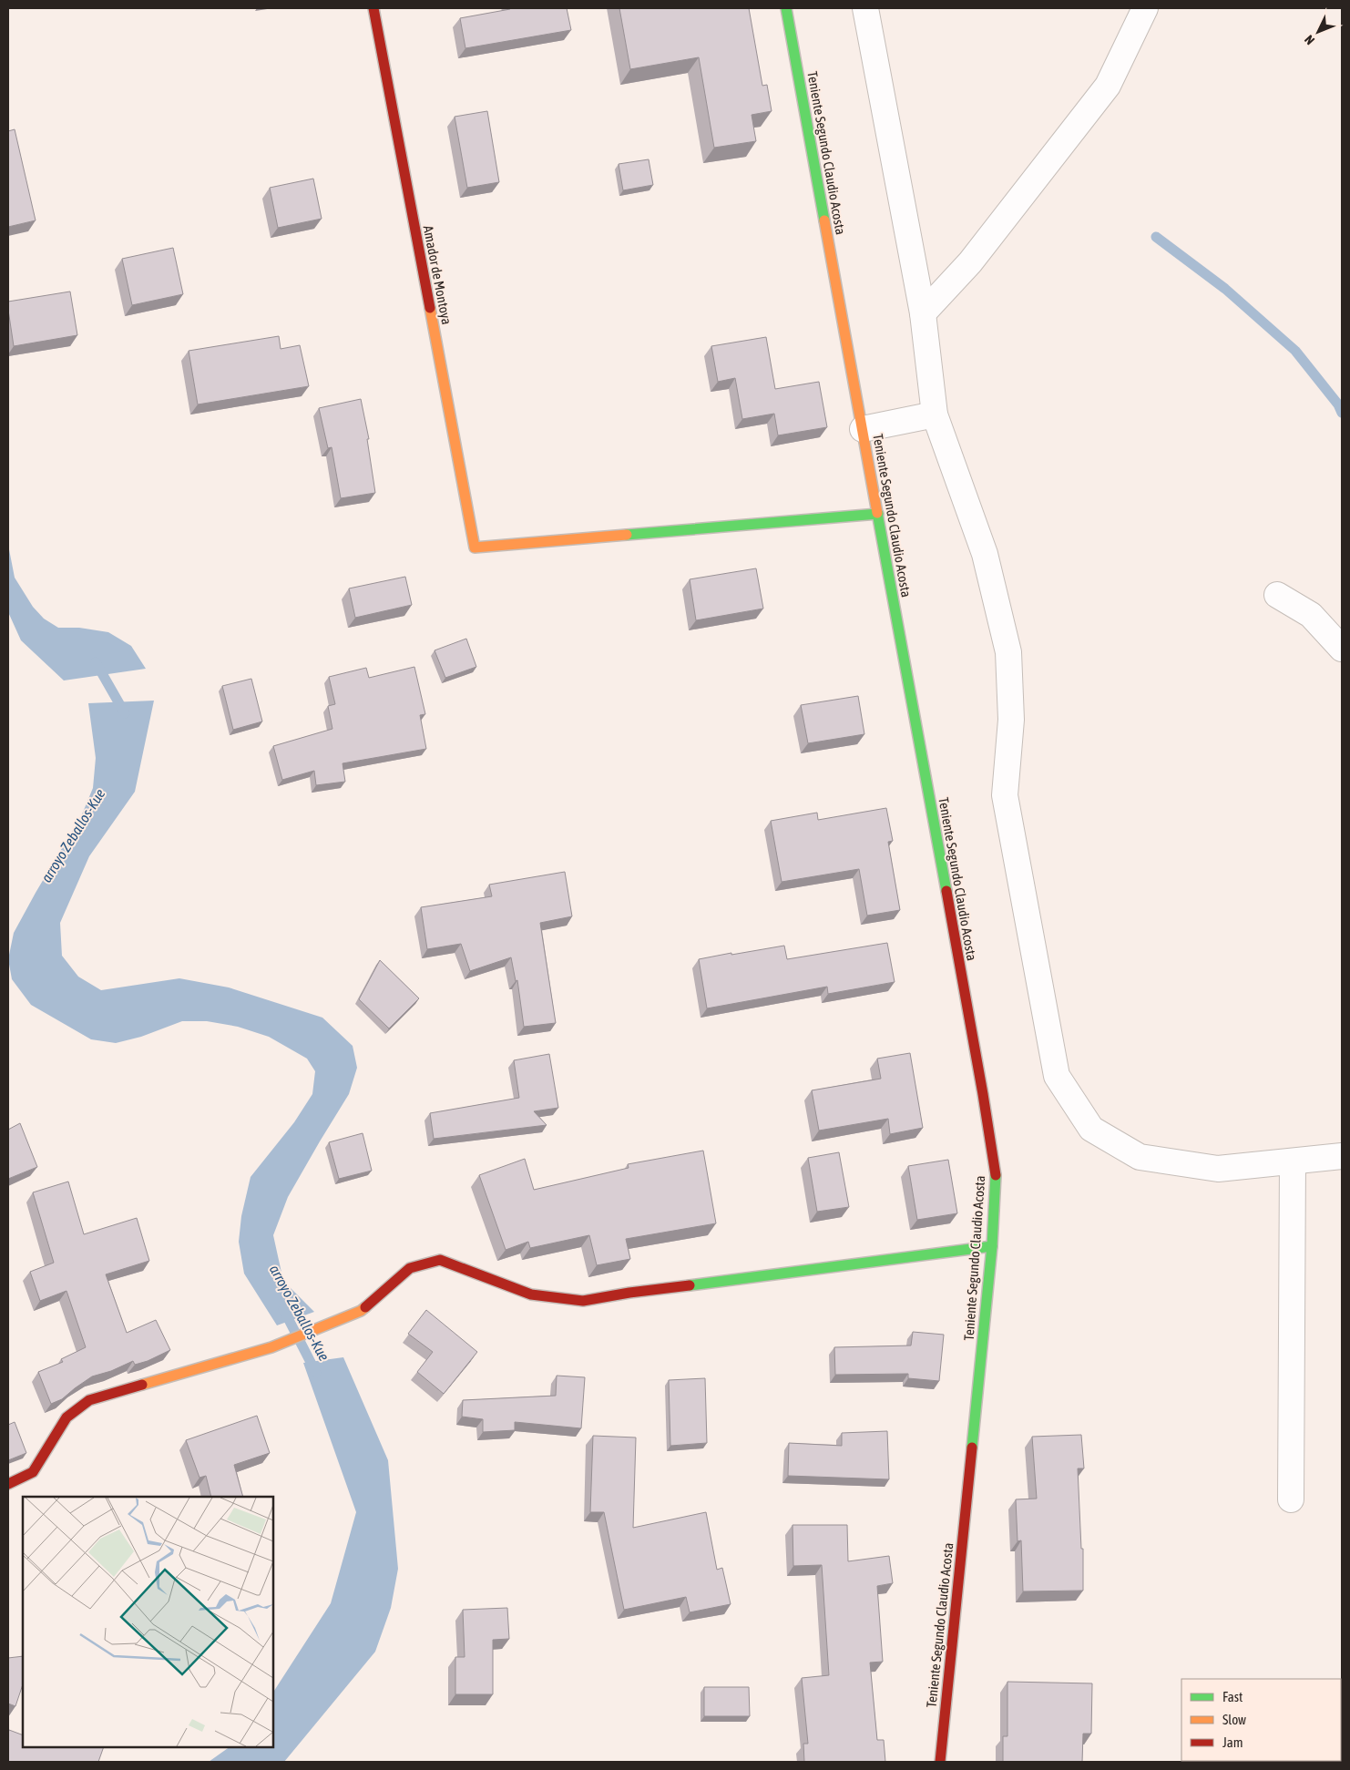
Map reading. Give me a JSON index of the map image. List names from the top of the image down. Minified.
{"streets":{"street":["Teniente Segundo Claudio Acosta","Amador de Montoya"]},"crossings":[["Teniente Segundo Claudio Acosta","Amador de Montoya"]],"water":["arroyo Zeballos-Kue"],"legend":["Fast","Slow","Jam"],"north":"bottom left"}
